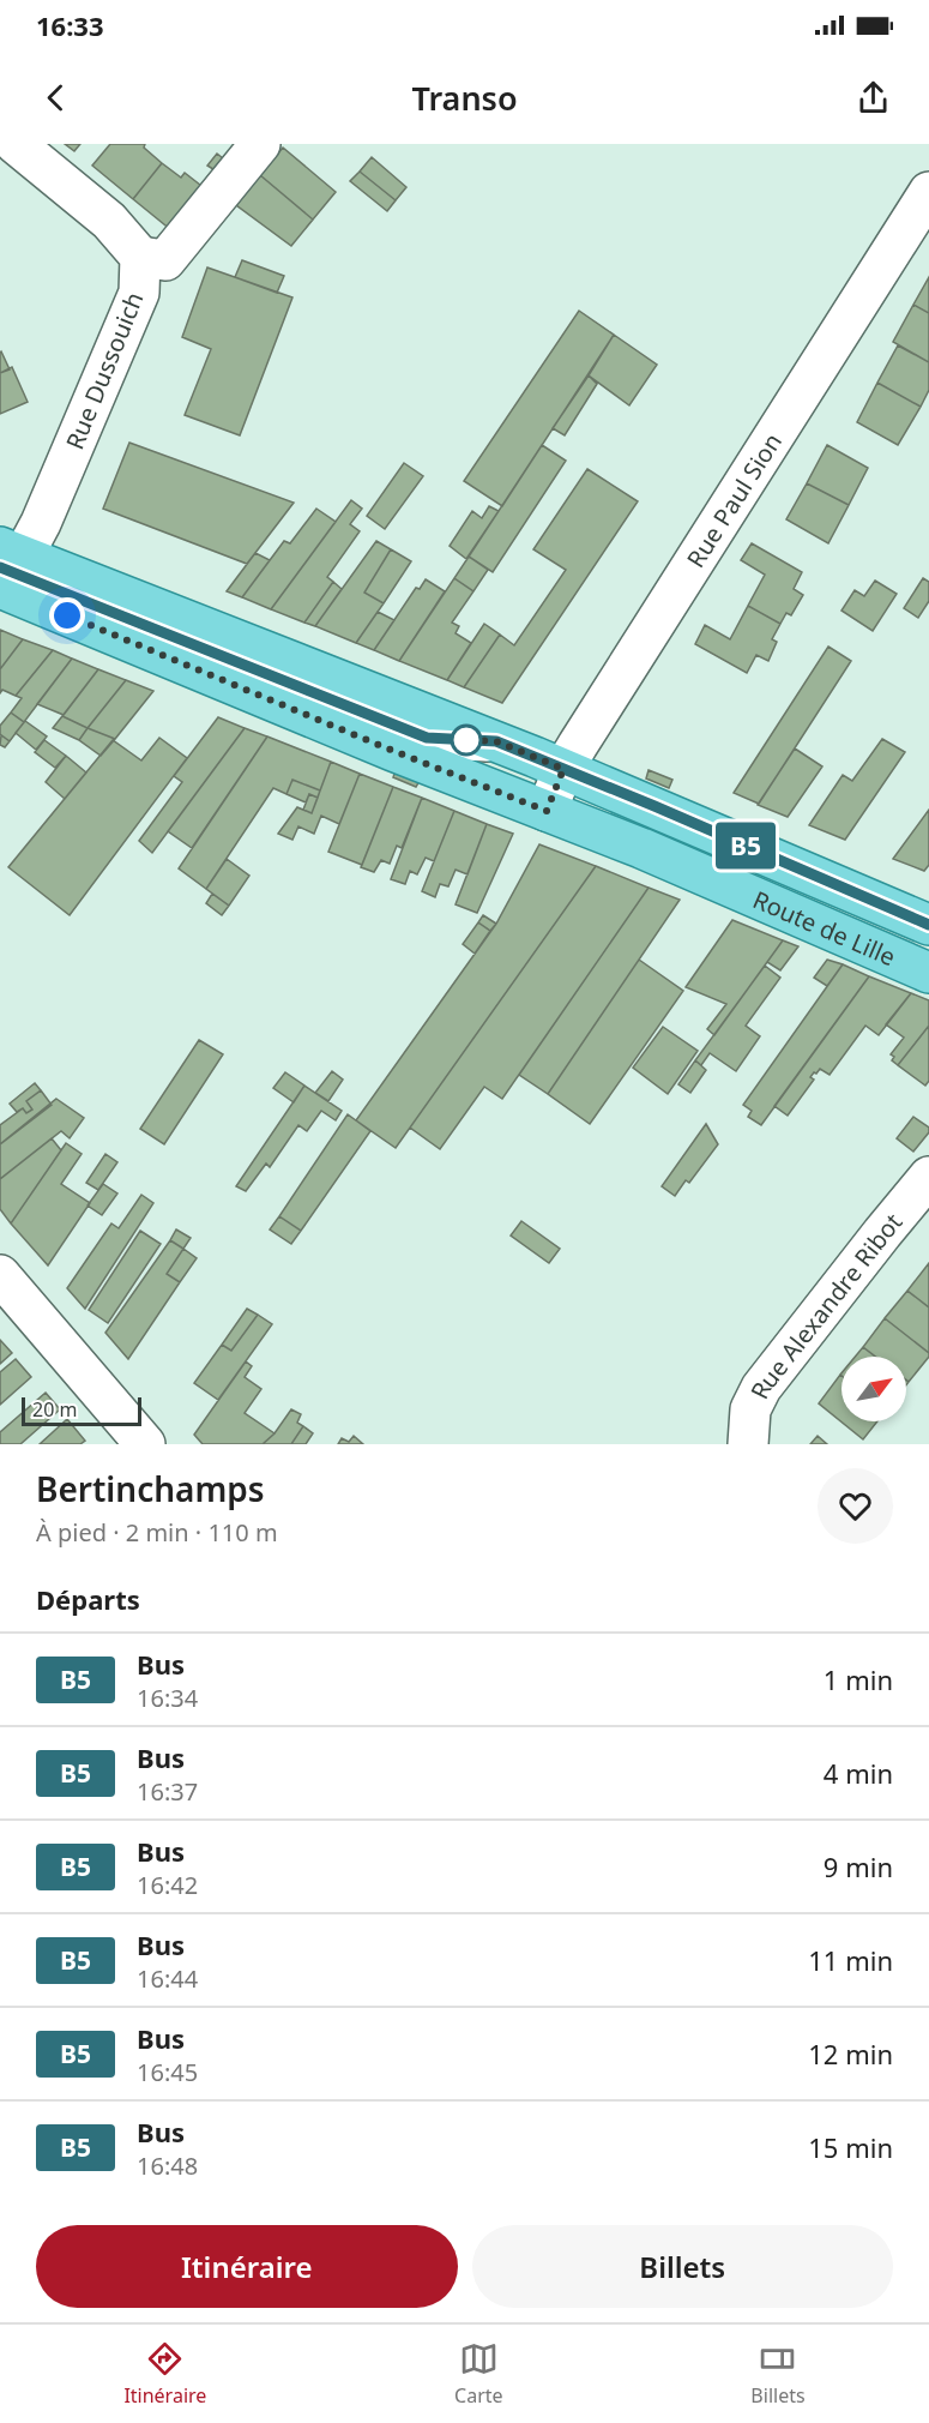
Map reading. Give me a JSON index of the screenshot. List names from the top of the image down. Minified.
{"streets":{"main road":["Route de Lille"],"street":["Rue Dussouich","Rue Paul Sion","Rue Alexandre Ribot"]},"crossings":[["Rue Dussouich","Route de Lille"],["Rue Paul Sion","Route de Lille"]],"lines":["bus line B5"],"scale_bar":"20 m","north":"top right","page":{"status":"16:33","header":"Transo","on_map":"B5","scale":"20 m","heading":[["Bertinchamps","À pied · 2 min · 110 m"],"Départs"],"list":[{"mark":"B5","name":"Bus","note":"16:34","value":"1 min"},{"mark":"B5","name":"Bus","note":"16:37","value":"4 min"},{"mark":"B5","name":"Bus","note":"16:42","value":"9 min"},{"mark":"B5","name":"Bus","note":"16:44","value":"11 min"},{"mark":"B5","name":"Bus","note":"16:45","value":"12 min"},{"mark":"B5","name":"Bus","note":"16:48","value":"15 min"}],"buttons":["Itinéraire","Billets"],"tabs":["Itinéraire","Carte","Billets"]}}
